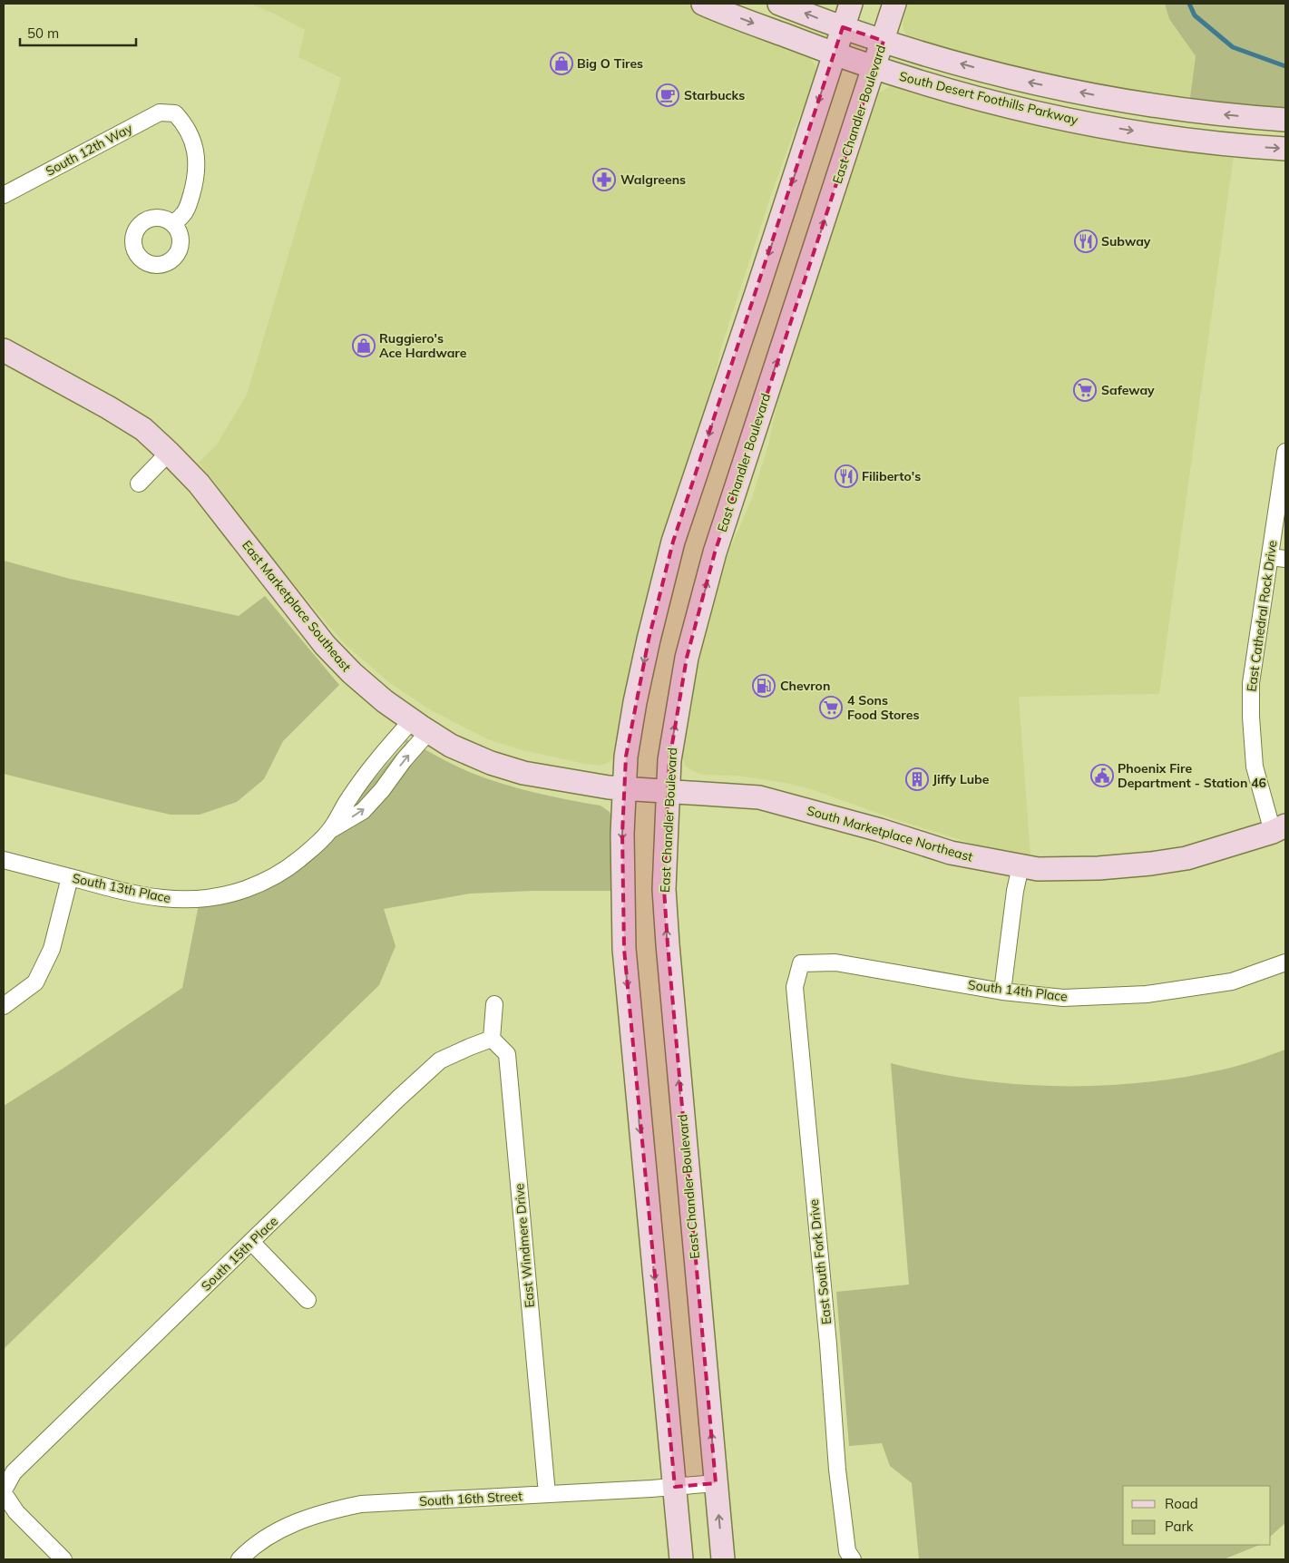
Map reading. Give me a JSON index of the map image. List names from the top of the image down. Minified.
{"streets":{"main road":["South Desert Foothills Parkway","East Chandler Boulevard","East Marketplace Southeast","South Marketplace Northeast"],"street":["South 12th Way","East Cathedral Rock Drive","South 13th Place","South 14th Place","East Windmere Drive","South 15th Place","East South Fork Drive","South 16th Street"]},"crossings":[["South Desert Foothills Parkway","East Chandler Boulevard"],["East Chandler Boulevard","South Marketplace Northeast"],["East Chandler Boulevard","South 16th Street"],["East Marketplace Southeast","South Marketplace Northeast"],["East Marketplace Southeast","South 13th Place"],["East Cathedral Rock Drive","South Marketplace Northeast"],["South 14th Place","East South Fork Drive"],["East Windmere Drive","South 15th Place"],["East Windmere Drive","South 16th Street"]],"places":{"shop":["Big O Tires","Ruggiero's Ace Hardware"],"cafe":["Starbucks"],"pharmacy":["Walgreens"],"restaurant":["Subway","Filiberto's"],"supermarket":["Safeway","4 Sons Food Stores"],"fuel station":["Chevron"],"public building":["Phoenix Fire Department - Station 46"],"building":["Jiffy Lube"]},"legend":["Road","Park"],"scale_bar":"50 m"}
